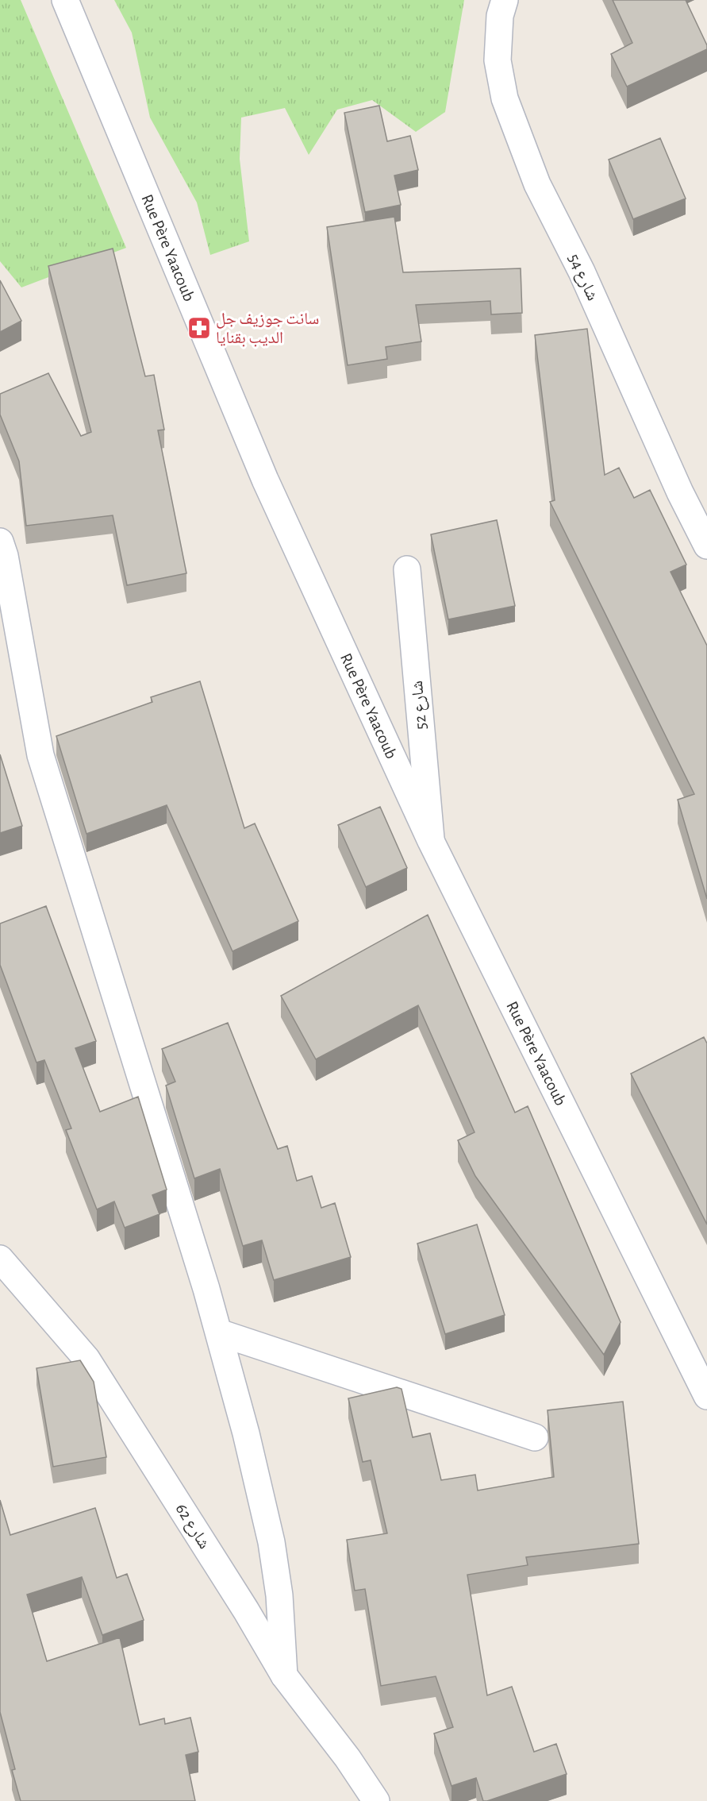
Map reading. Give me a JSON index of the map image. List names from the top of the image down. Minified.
{"streets":{"street":["Rue Père Yaacoub","شارع 54","شارع 52","شارع 62"]},"crossings":[["Rue Père Yaacoub","شارع 52"]],"places":{"pharmacy":["سانت جوزيف جل الديب بقنايا"]}}
